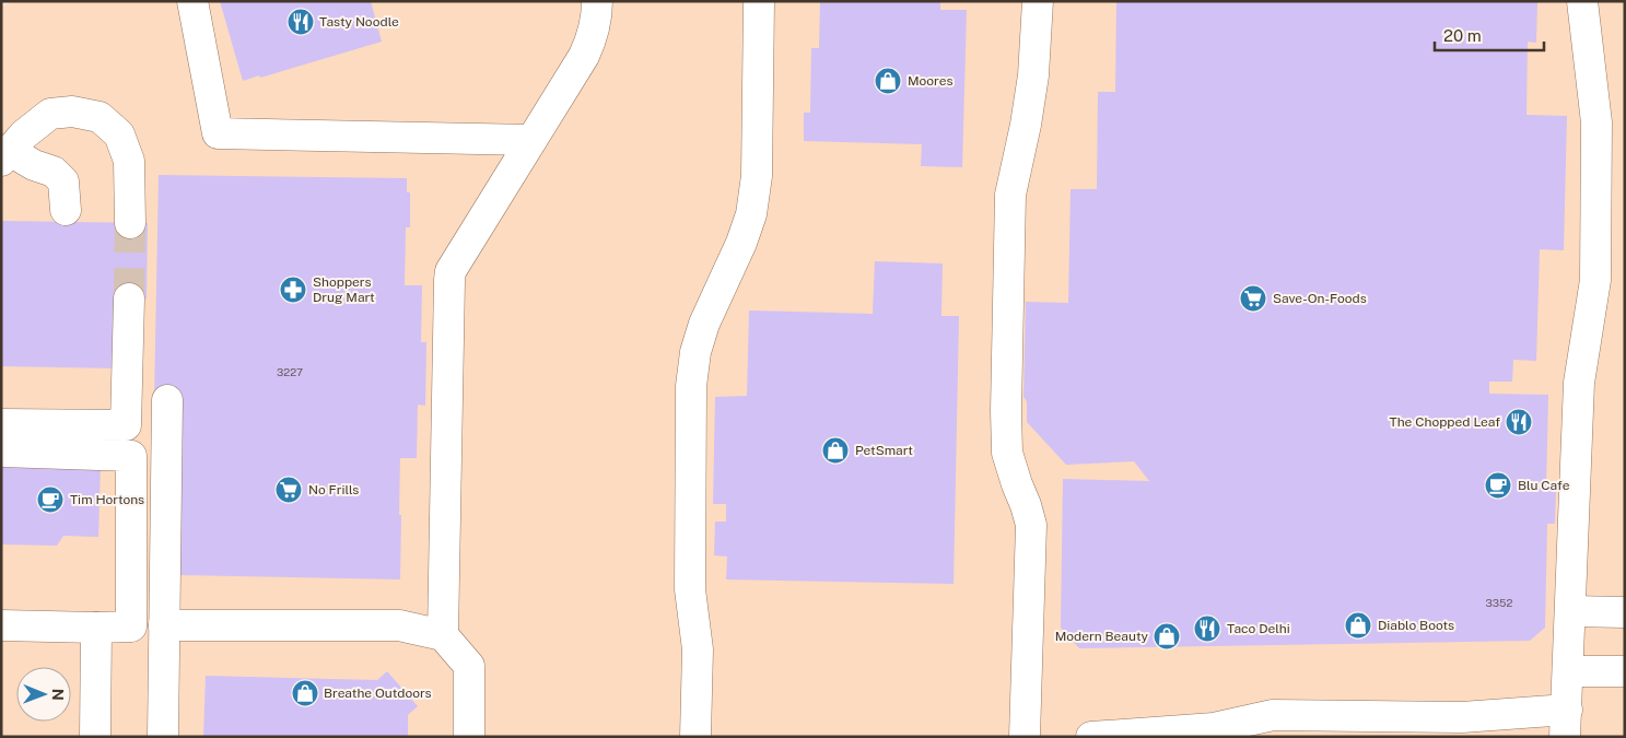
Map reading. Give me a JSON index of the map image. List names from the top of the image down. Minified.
{"places":{"restaurant":["Tasty Noodle","The Chopped Leaf","Taco Delhi"],"shop":["Moores","PetSmart","Diablo Boots","Modern Beauty","Breathe Outdoors"],"pharmacy":["Shoppers Drug Mart"],"supermarket":["Save-On-Foods","No Frills"],"cafe":["Blu Cafe","Tim Hortons"]},"house_numbers":["3227","3352"],"scale_bar":"20 m","north":"right"}
